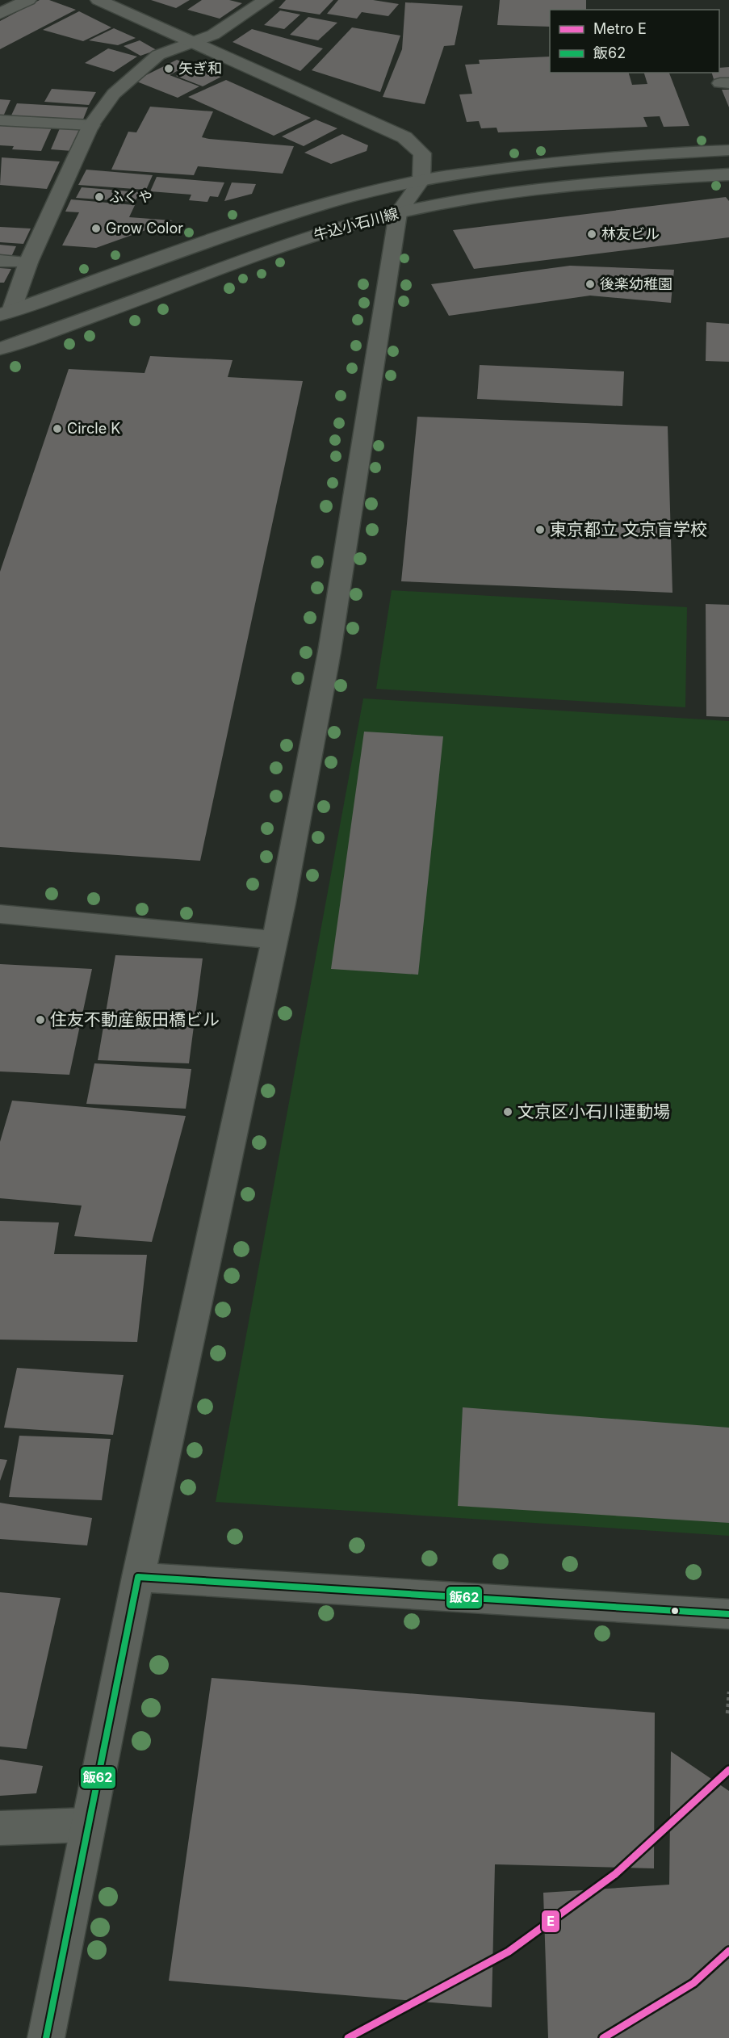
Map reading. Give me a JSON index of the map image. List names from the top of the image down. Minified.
{"streets":{"street":["牛込小石川線"]},"places":["矢ぎ和","ふくや","Grow Color","林友ビル","後楽幼稚園","Circle K","東京都立 文京盲学校","住友不動産飯田橋ビル","文京区小石川運動場"],"lines":["transit line 飯62","metro line E"],"legend":["Metro E","飯62"]}
